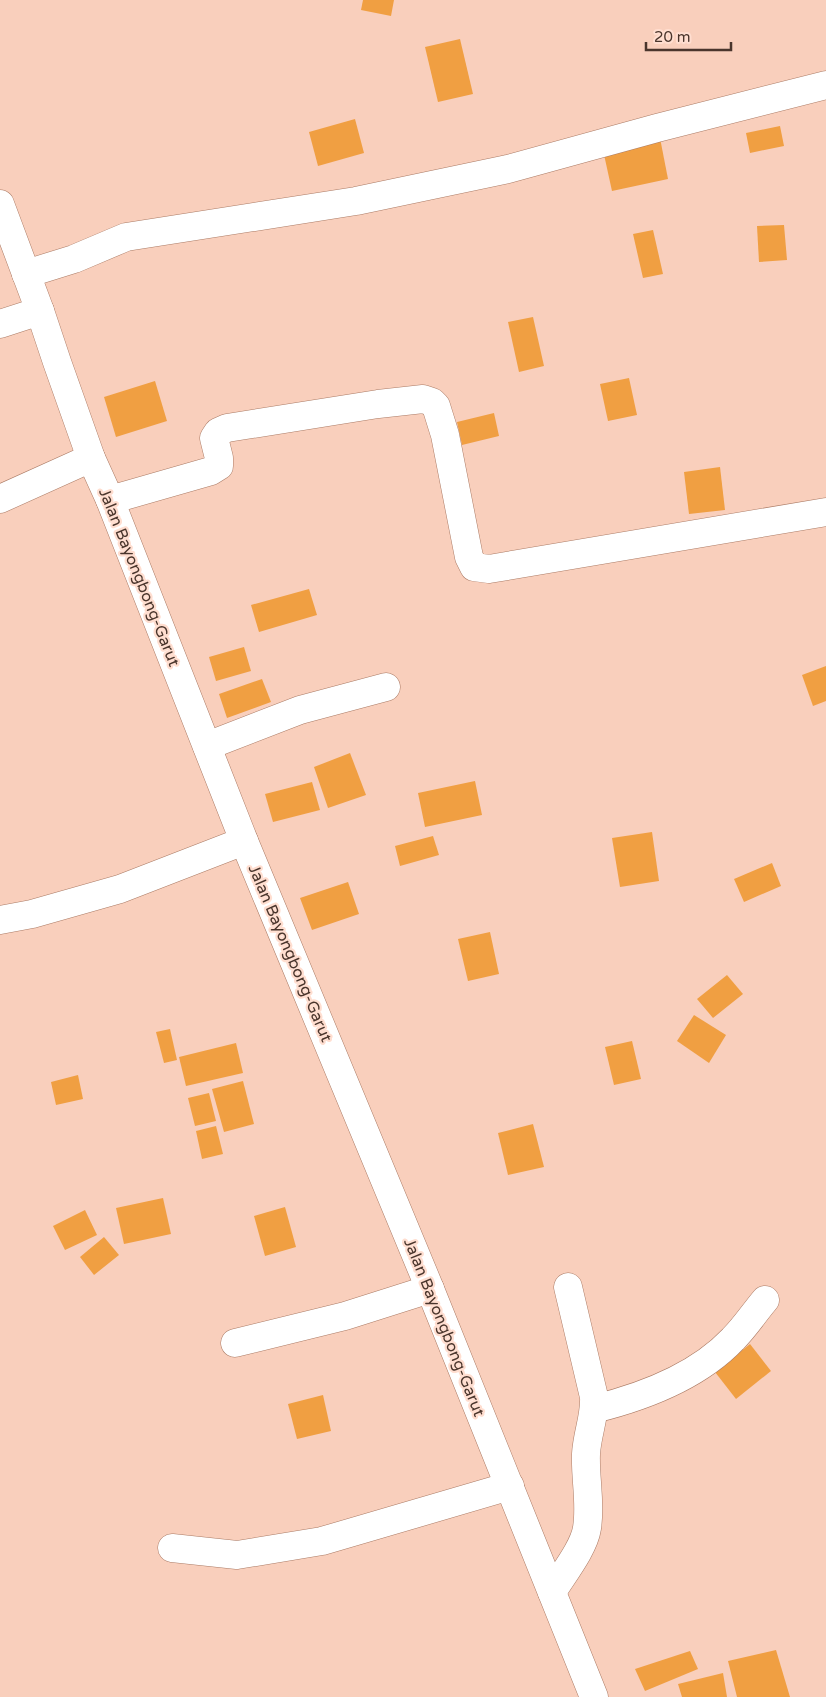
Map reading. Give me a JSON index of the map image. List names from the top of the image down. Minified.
{"streets":{"street":["Jalan Bayongbong-Garut"]},"scale_bar":"20 m"}
